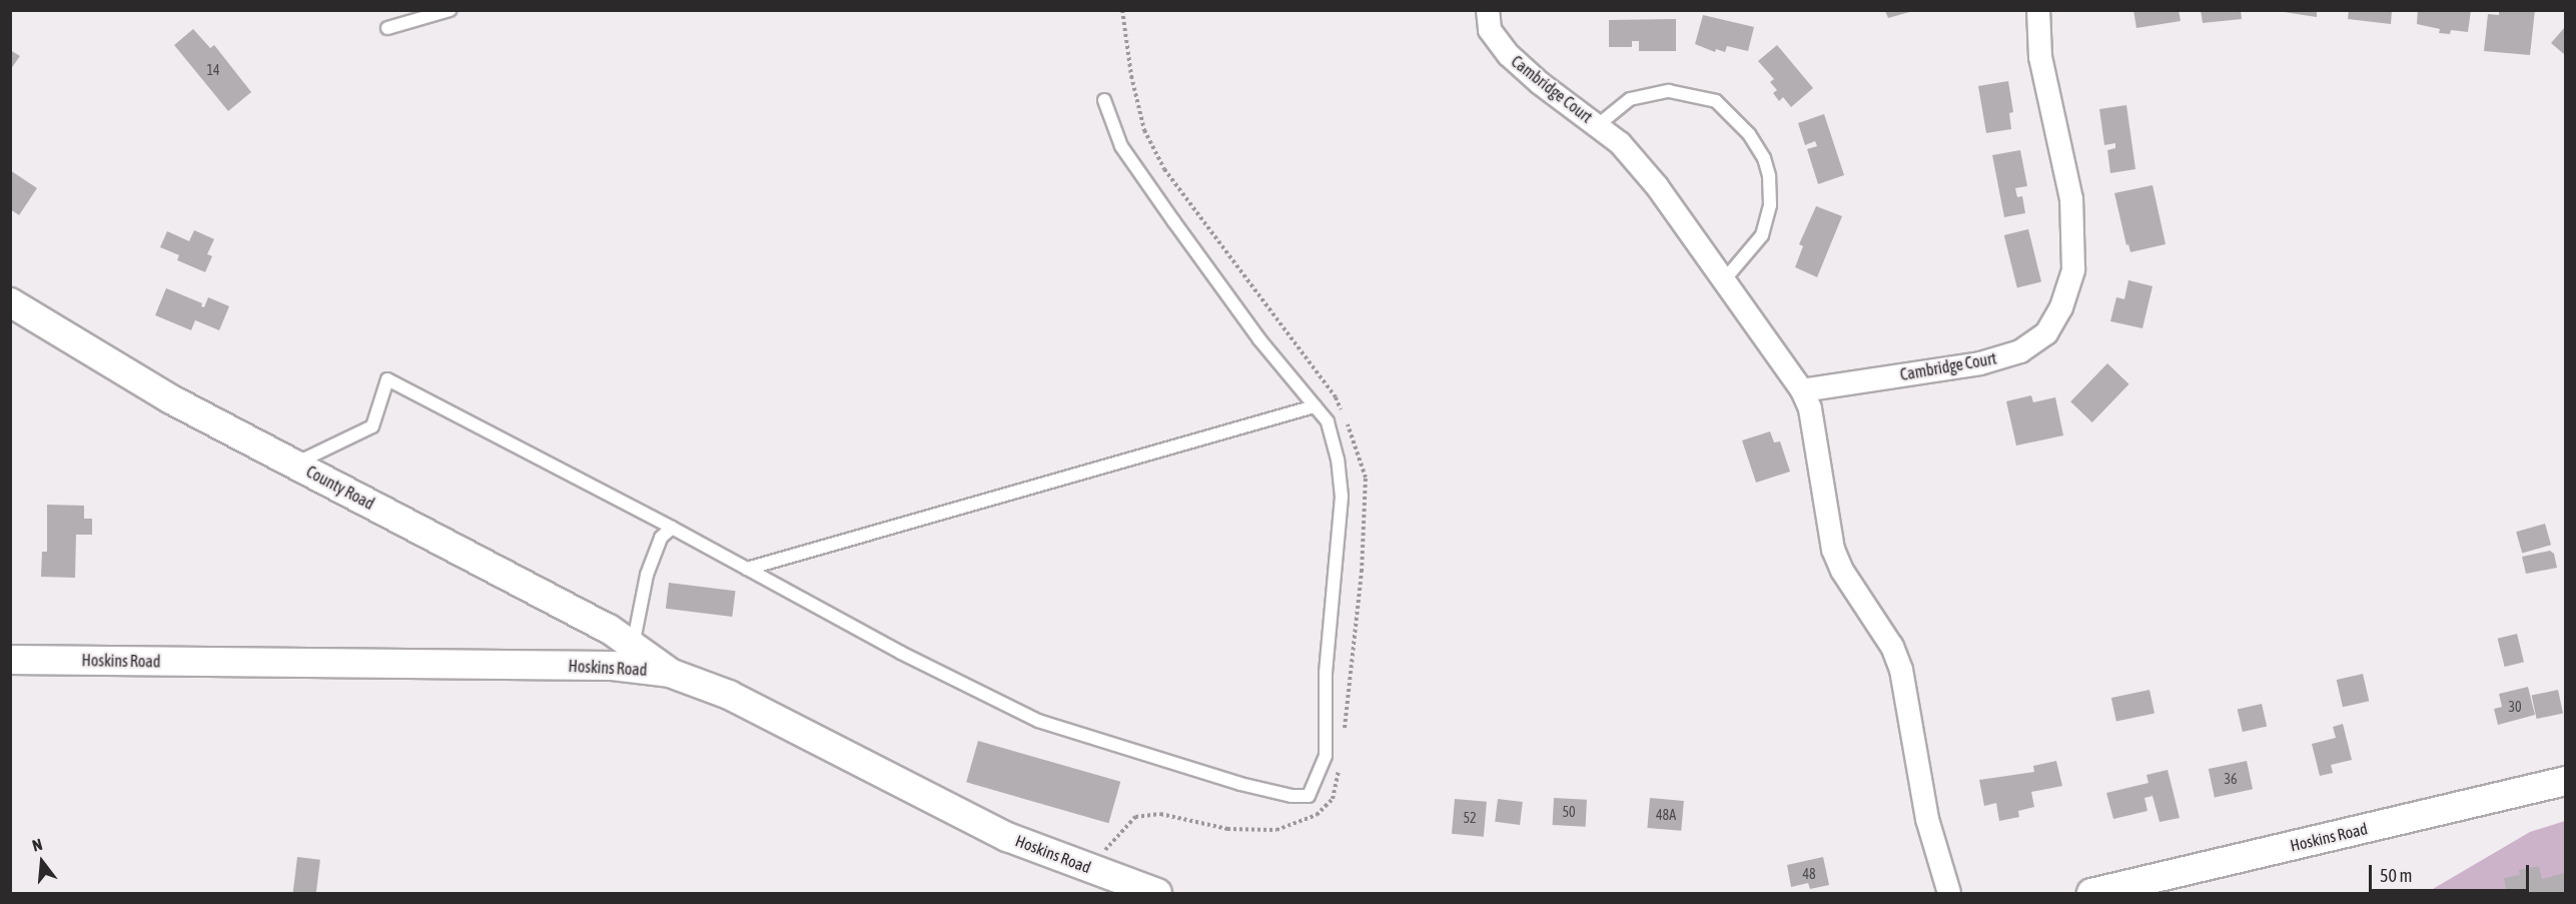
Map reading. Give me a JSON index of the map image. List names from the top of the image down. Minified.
{"streets":{"street":["Cambridge Court","County Road","Hoskins Road"]},"crossings":[["County Road","Hoskins Road"]],"house_numbers":["14","30","36","50","48A","52","48"],"scale_bar":"50 m","north":"top"}
